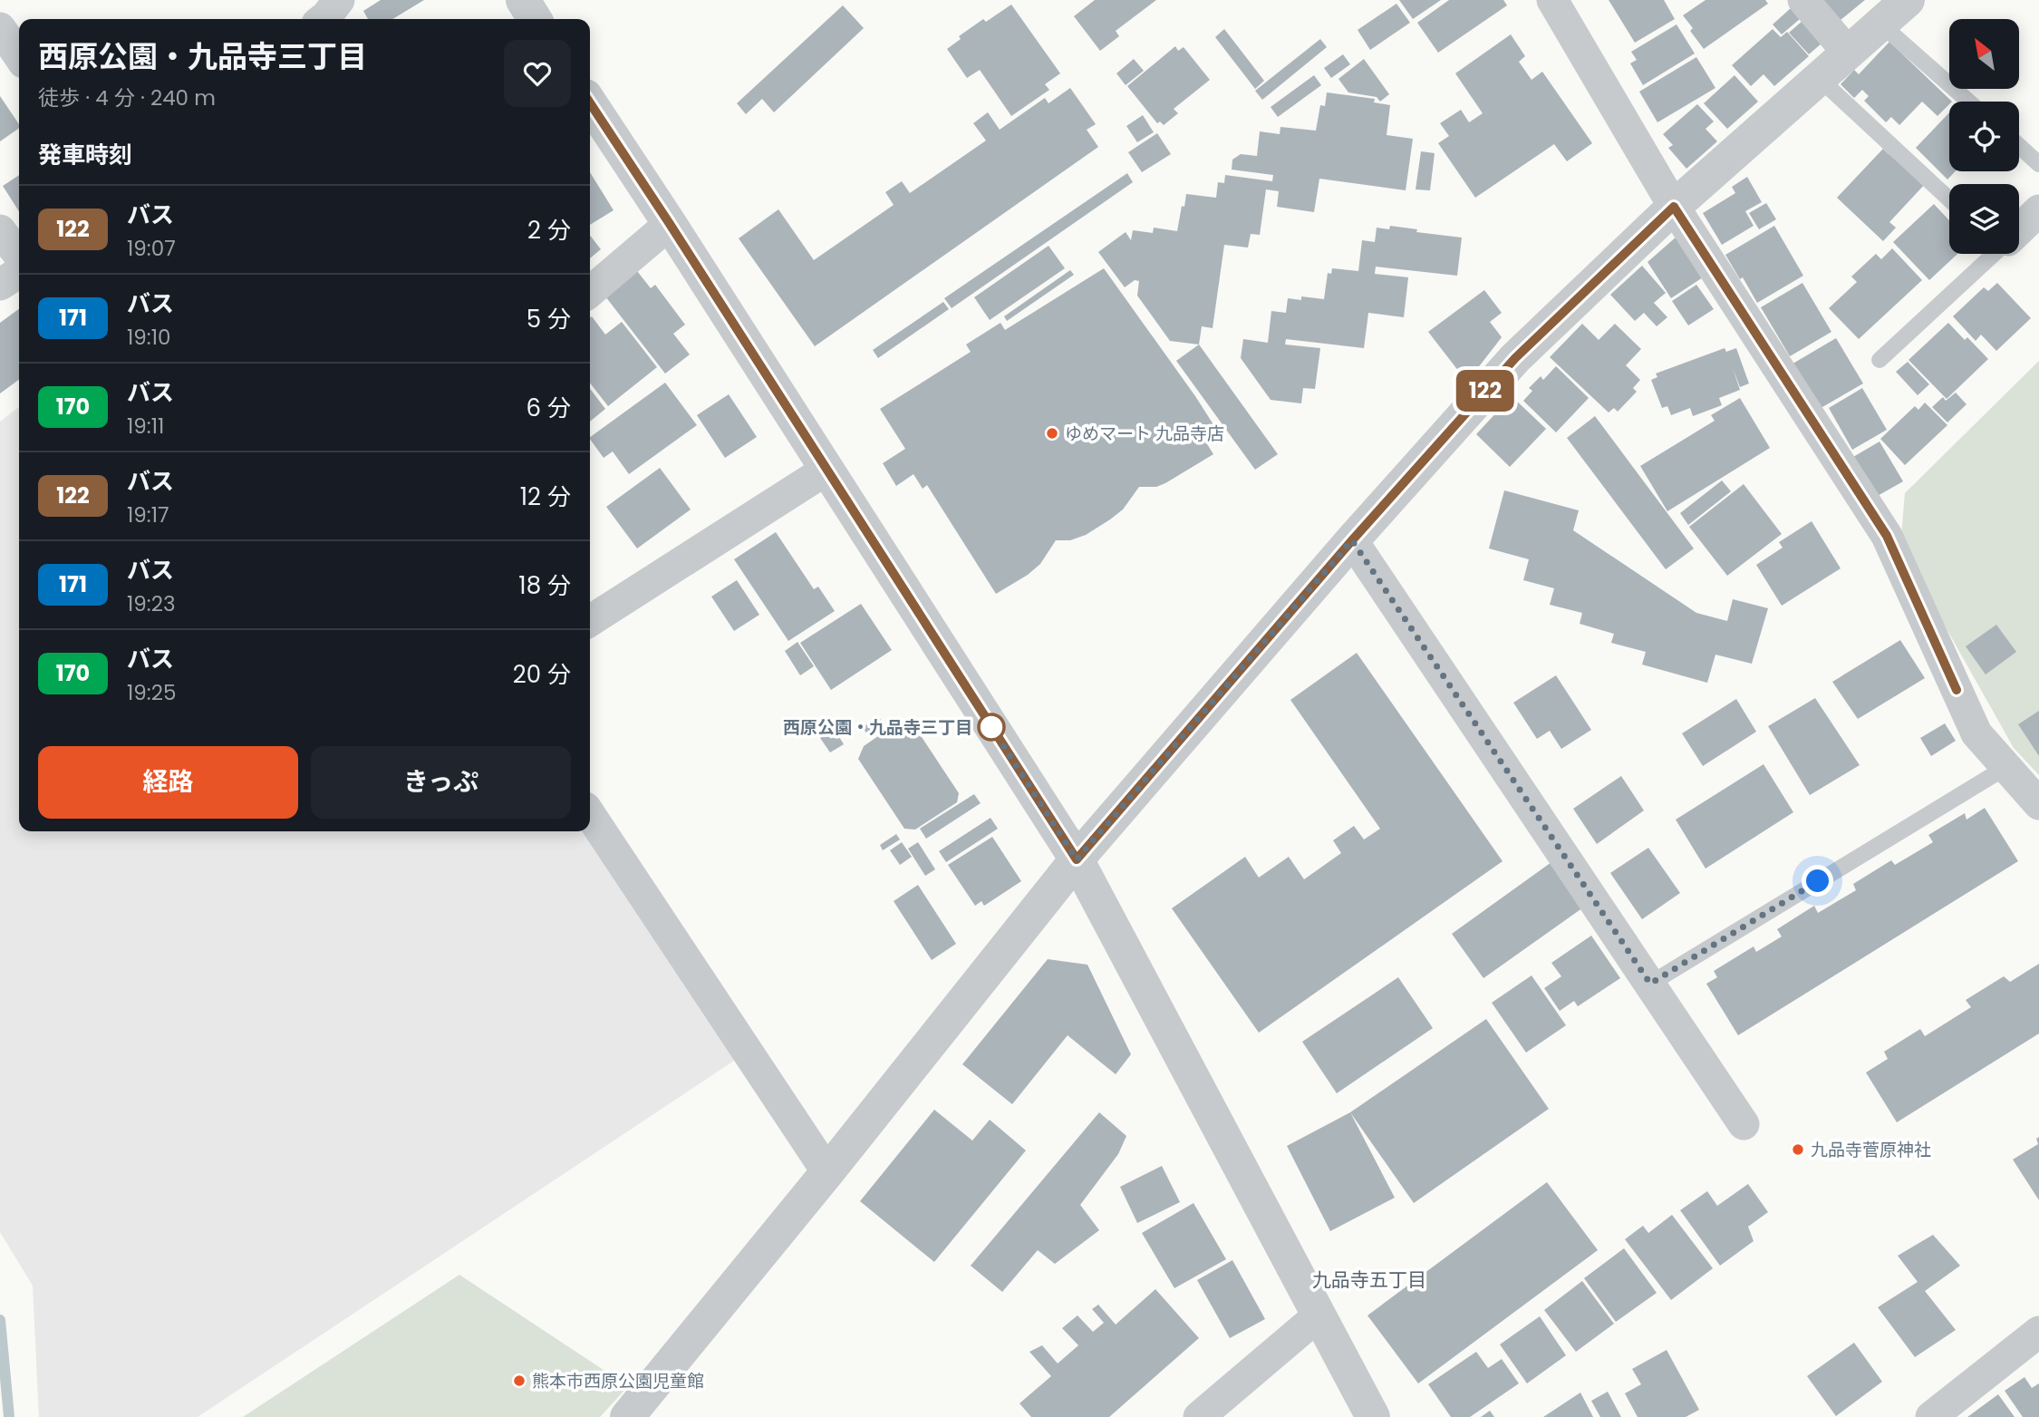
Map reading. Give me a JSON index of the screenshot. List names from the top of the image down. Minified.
{"districts":["九品寺五丁目"],"places":["ゆめマート 九品寺店","西原公園・九品寺三丁目","九品寺菅原神社","熊本市西原公園児童館"],"lines":["bus line 122"],"north":"top left","page":{"on_map":"122","heading":[["西原公園・九品寺三丁目","徒歩 · 4 分 · 240 m"],"発車時刻"],"list":[{"mark":"122","name":"バス","note":"19:07","value":"2 分"},{"mark":"171","name":"バス","note":"19:10","value":"5 分"},{"mark":"170","name":"バス","note":"19:11","value":"6 分"},{"mark":"122","name":"バス","note":"19:17","value":"12 分"},{"mark":"171","name":"バス","note":"19:23","value":"18 分"},{"mark":"170","name":"バス","note":"19:25","value":"20 分"}],"buttons":["経路","きっぷ"]}}
